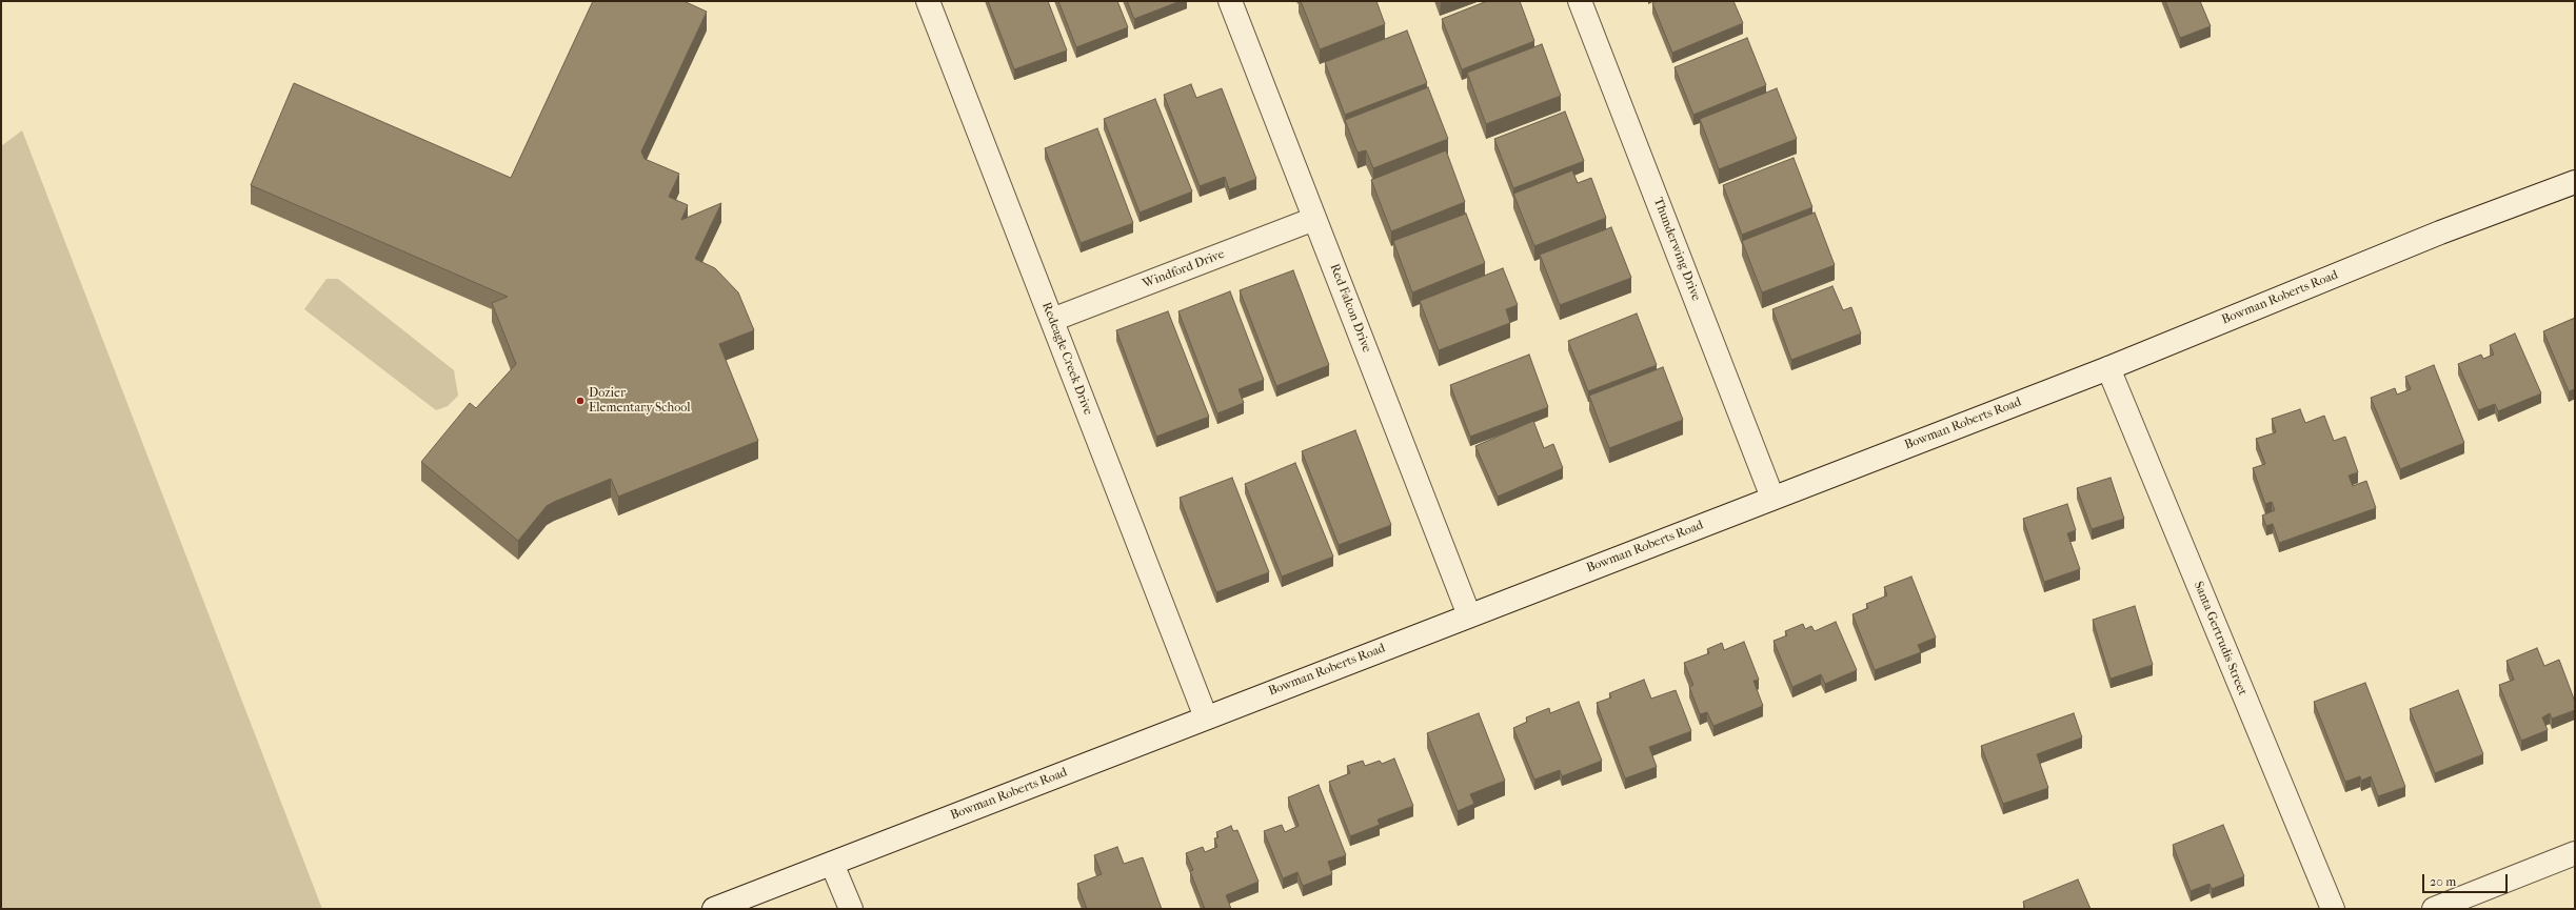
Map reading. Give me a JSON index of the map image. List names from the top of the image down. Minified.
{"streets":{"street":["Thunderwing Drive","Windford Drive","Bowman Roberts Road","Red Falcon Drive","Redeagle Creek Drive","Santa Gertrudis Street"]},"crossings":[["Thunderwing Drive","Bowman Roberts Road"],["Windford Drive","Red Falcon Drive"],["Windford Drive","Redeagle Creek Drive"],["Bowman Roberts Road","Red Falcon Drive"],["Bowman Roberts Road","Redeagle Creek Drive"],["Bowman Roberts Road","Santa Gertrudis Street"]],"places":["Dozier Elementary School"],"scale_bar":"20 m"}
